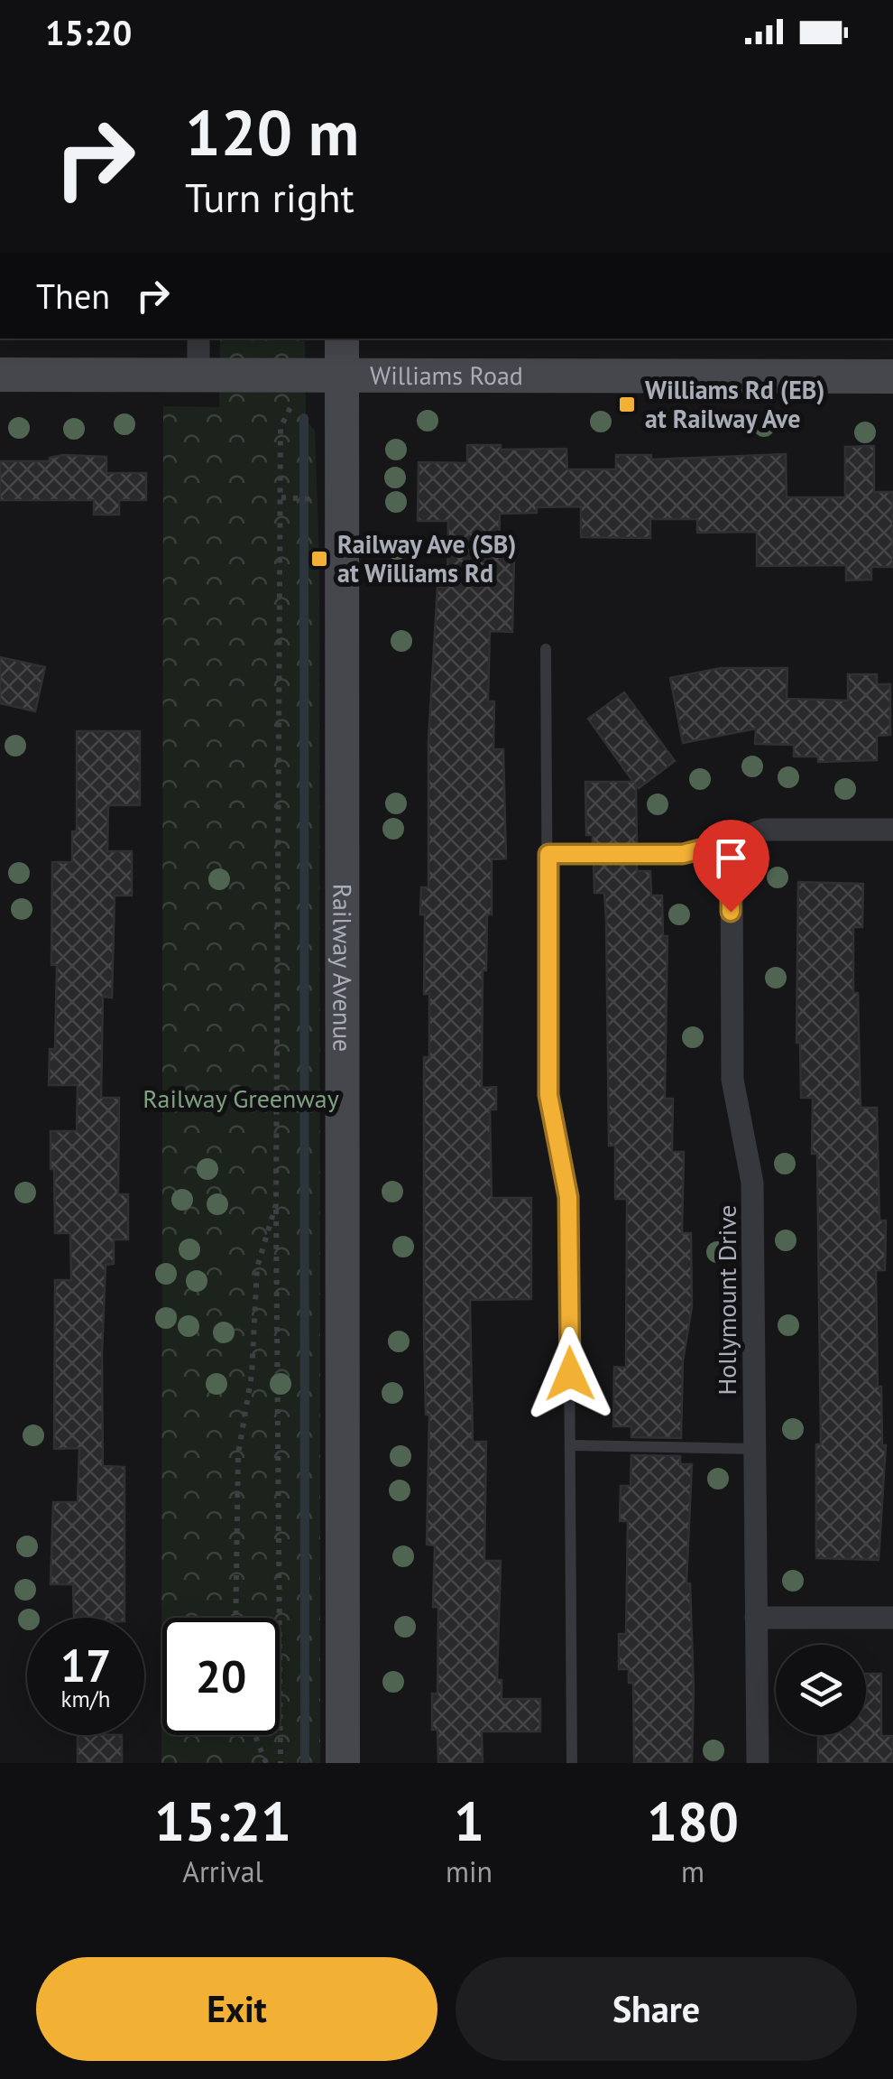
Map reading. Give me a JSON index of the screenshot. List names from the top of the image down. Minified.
{"streets":{"main road":["Williams Road","Railway Avenue"],"street":["Hollymount Drive"]},"crossings":[["Williams Road","Railway Avenue"]],"parks":["Railway Greenway"],"places":{"transit":["Williams Rd (EB) at Railway Ave","Railway Ave (SB) at Williams Rd"]},"page":{"status":"15:20","turn":["120 m","Turn right"],"then":"Then","speed":"17 km/h","limit":"20","eta":["15:21","Arrival","1","min","180","m"],"buttons":["Exit","Share"]}}
